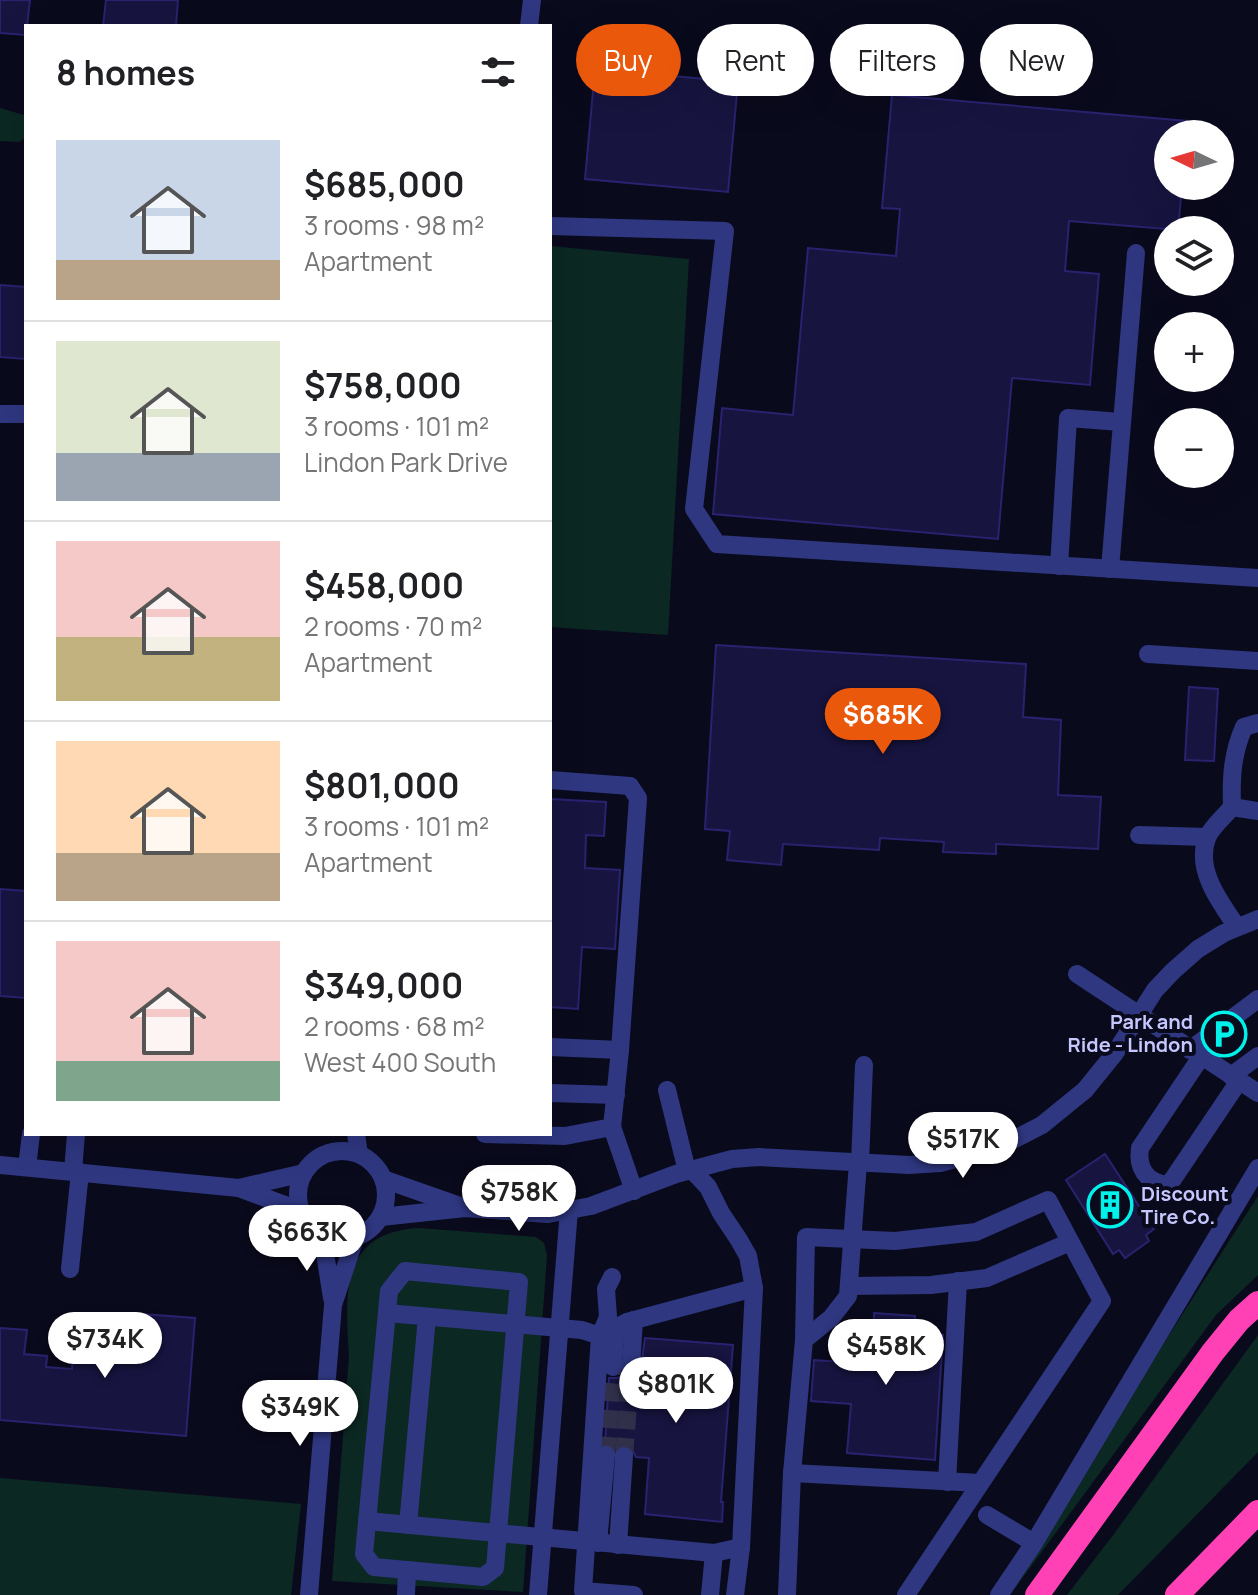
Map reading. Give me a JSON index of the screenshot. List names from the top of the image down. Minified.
{"places":{"parking":["Park and Ride - Lindon"],"building":["Discount Tire Co."]},"north":"left","page":{"chip":["Buy","Rent","Filters","New"],"heading":"8 homes","map_buttons":["+","−"],"list":[{"name":"$685,000","note":"3 rooms · 98 m² · Apartment"},{"name":"$758,000","note":"3 rooms · 101 m² · Lindon Park Drive"},{"name":"$458,000","note":"2 rooms · 70 m² · Apartment"},{"name":"$801,000","note":"3 rooms · 101 m² · Apartment"},{"name":"$349,000","note":"2 rooms · 68 m² · West 400 South"}],"price":["$685K","$517K","$758K","$663K","$734K","$458K","$801K","$349K"]}}
